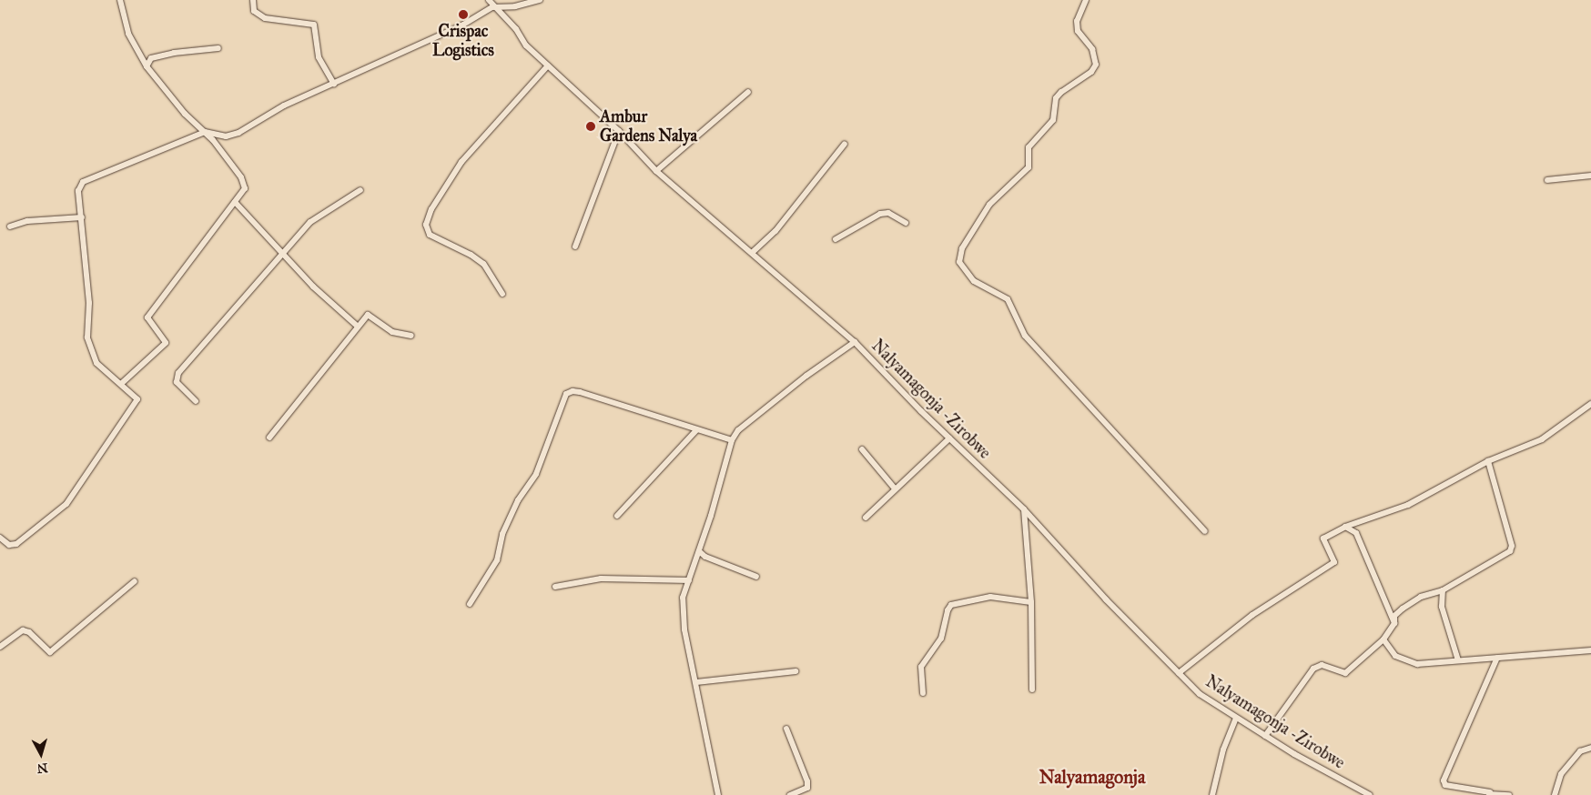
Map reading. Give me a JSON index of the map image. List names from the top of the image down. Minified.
{"streets":{"street":["Nalyamagonja -Zirobwe"]},"districts":["Nalyamagonja"],"places":["Crispac Logistics","Ambur Gardens Nalya"],"north":"bottom"}
